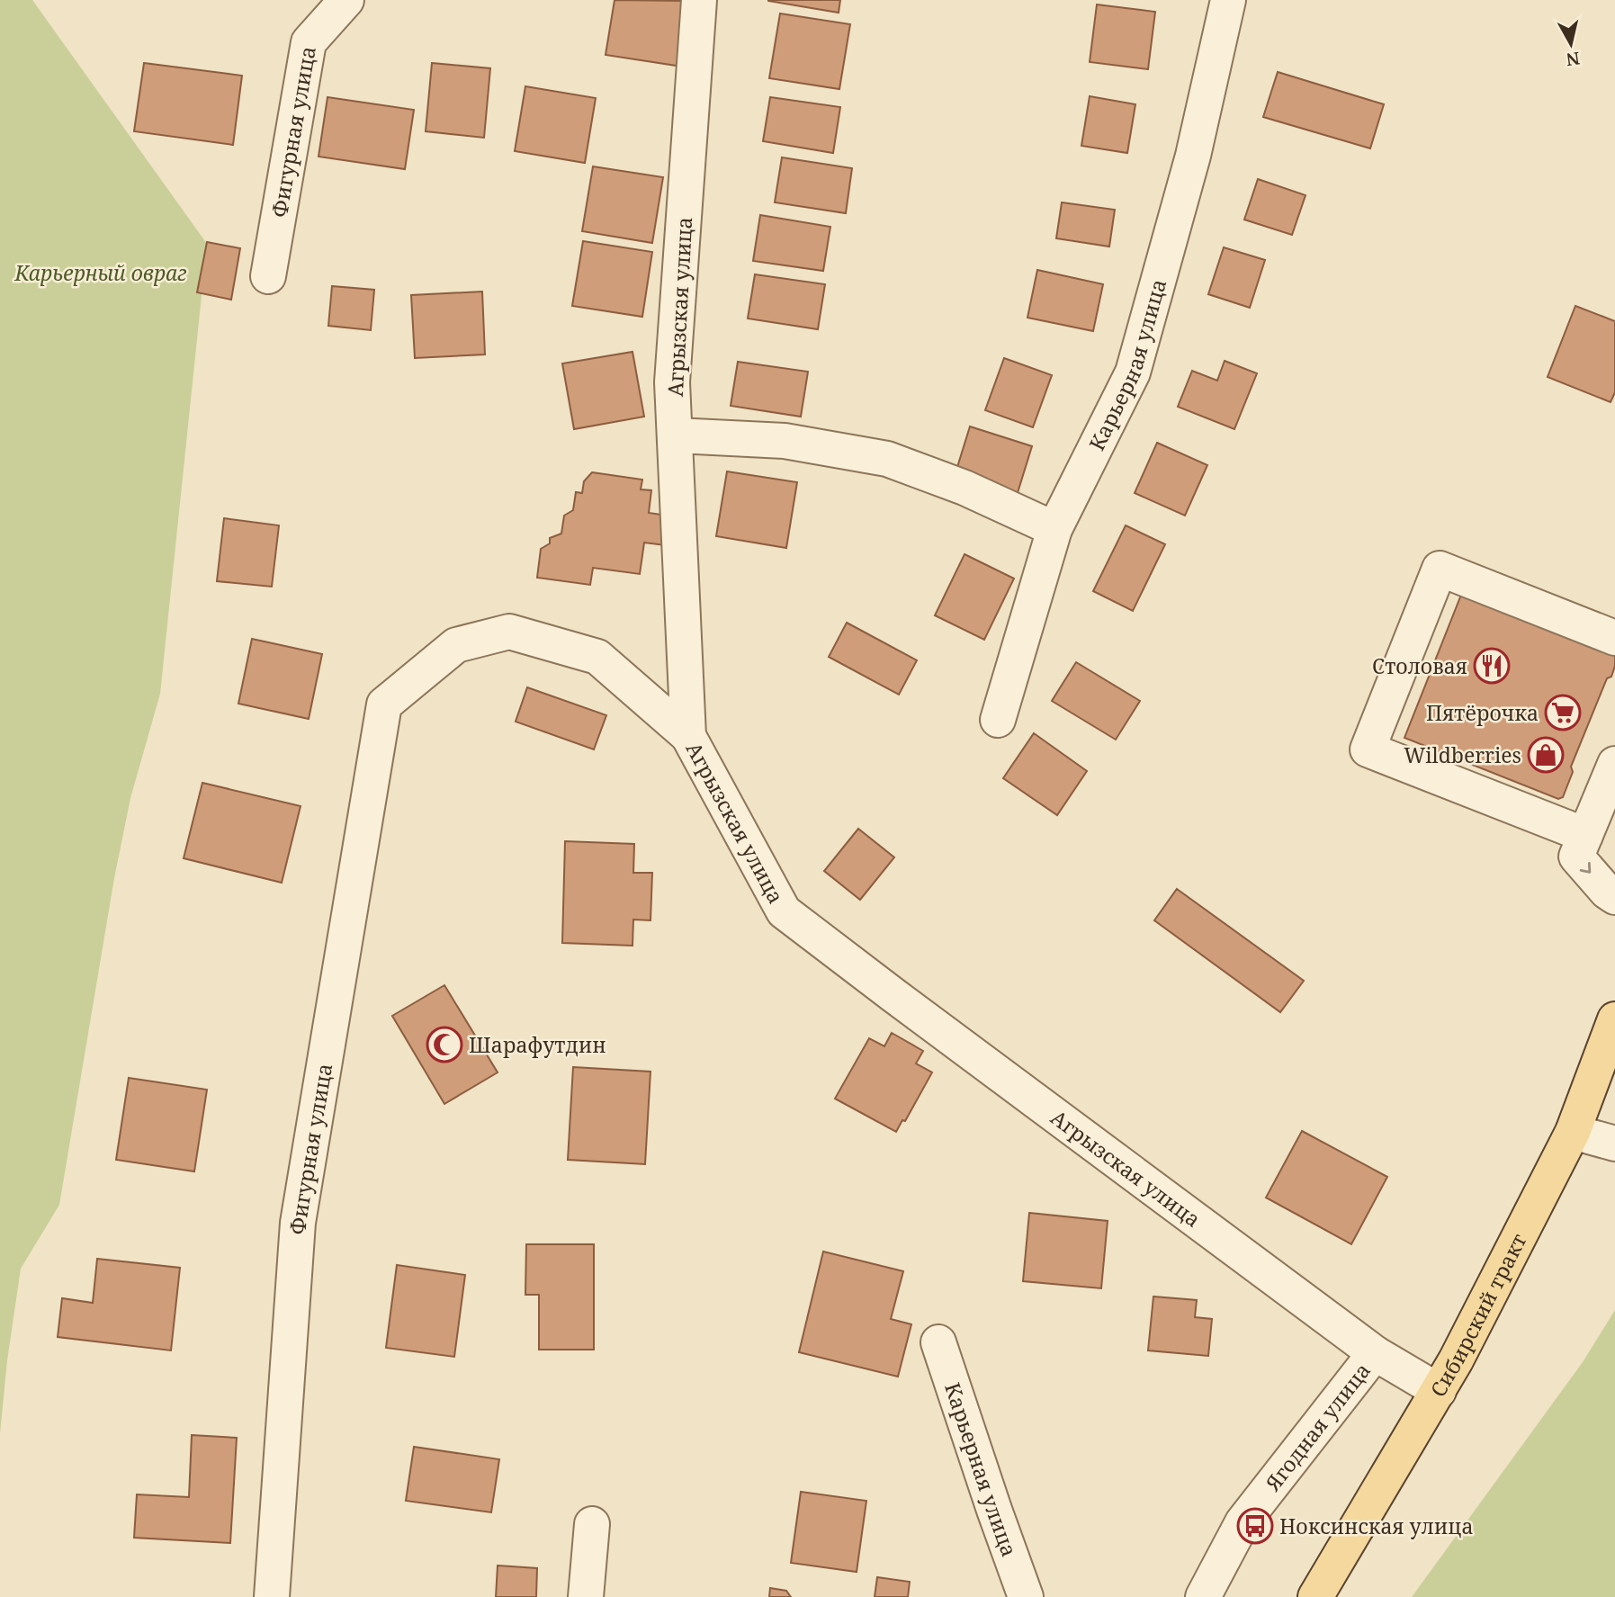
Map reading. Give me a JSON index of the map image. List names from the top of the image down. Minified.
{"streets":{"main road":["Сибирский тракт"],"street":["Фигурная улица","Агрызская улица","Карьерная улица","Ягодная улица"]},"crossings":[["Фигурная улица","Агрызская улица"],["Агрызская улица","Сибирский тракт"],["Агрызская улица","Ягодная улица"]],"parks":["Карьерный овраг"],"places":{"restaurant":["Столовая"],"supermarket":["Пятёрочка"],"shop":["Wildberries"],"mosque":["Шарафутдин"],"bus stop":["Ноксинская улица"]},"north":"bottom"}
